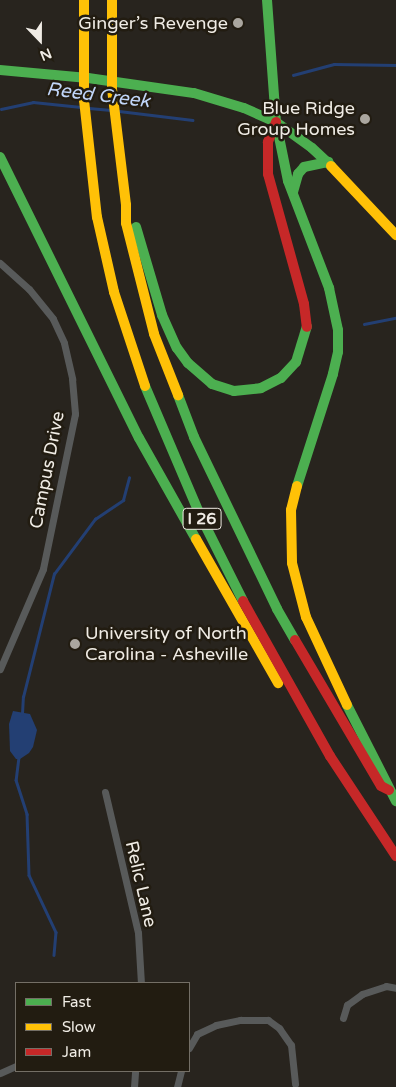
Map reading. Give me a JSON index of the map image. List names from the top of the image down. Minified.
{"streets":{"main road":["I 26"],"street":["Campus Drive","Relic Lane"]},"water":["Reed Creek"],"places":["Ginger’s Revenge","Blue Ridge Group Homes","University of North Carolina - Asheville"],"legend":["Fast","Slow","Jam"],"north":"bottom"}
